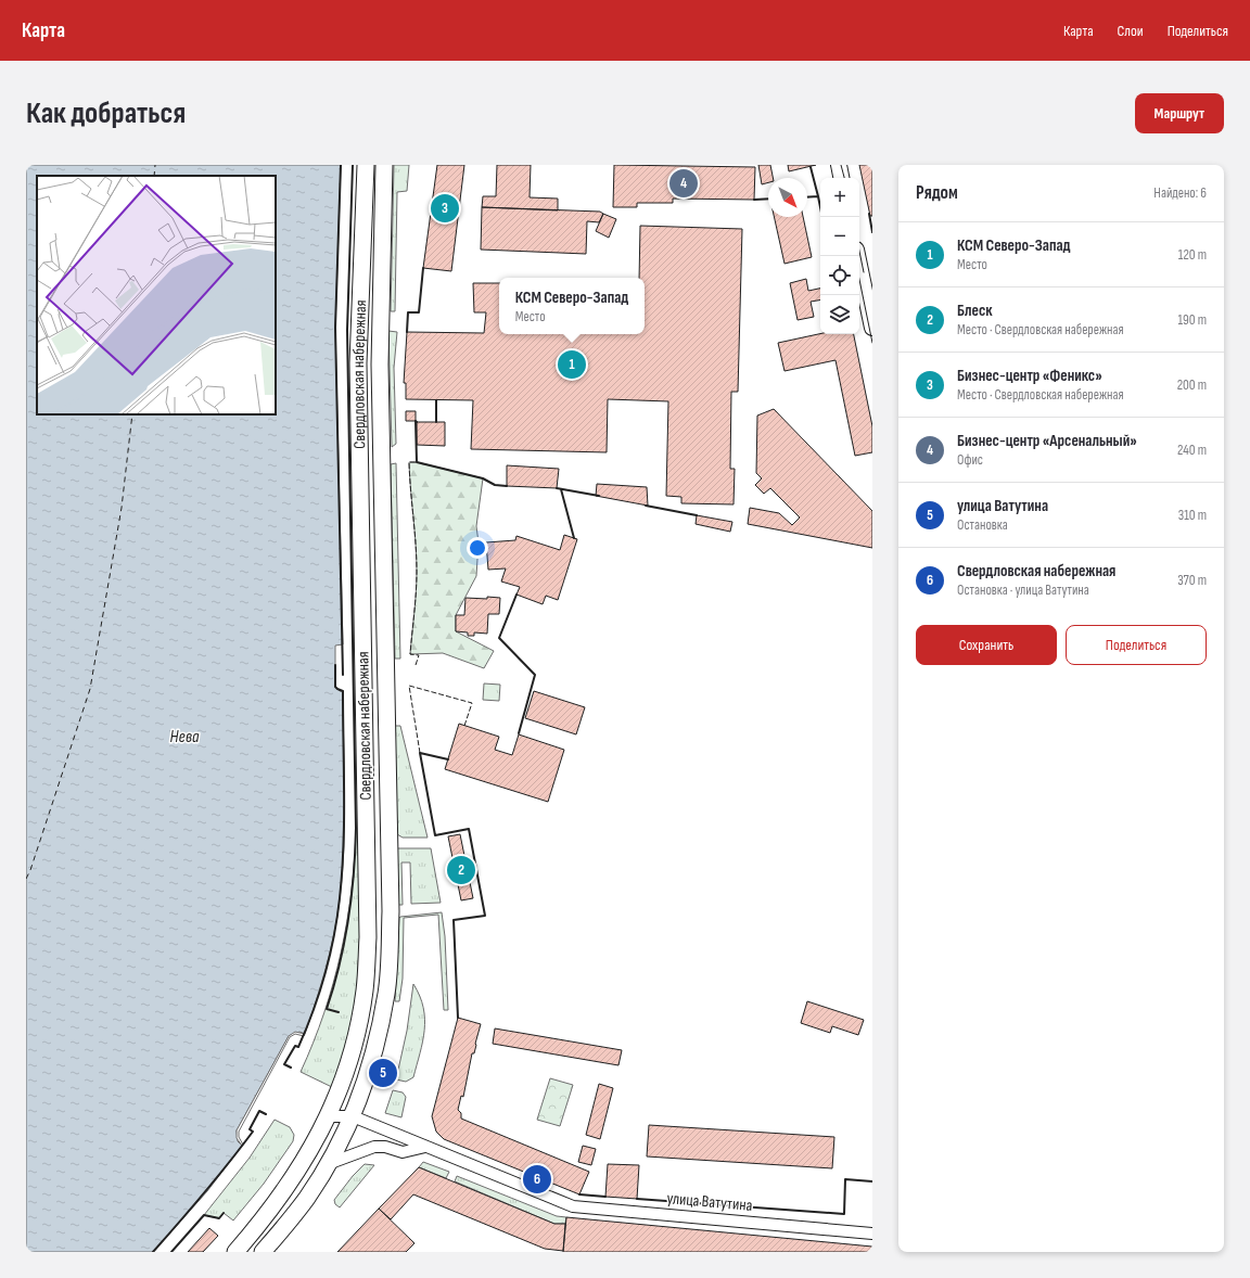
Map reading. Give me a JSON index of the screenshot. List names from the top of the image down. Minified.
{"streets":{"main road":["Свердловская набережная"],"street":["улица Ватутина"]},"crossings":[["Свердловская набережная","улица Ватутина"]],"water":["Нева"],"north":"bottom right","page":{"header":"Карта","nav":["Карта","Слои","Поделиться"],"buttons":["Маршрут",["Сохранить","Поделиться"]],"title":"Как добраться","heading":["Рядом","Найдено: 6"],"pins":["4","3","1","2","5","6"],"map_buttons":["+","−"],"list":[{"mark":"1","name":"КСМ Северо-Запад","note":"Место","value":"120 m"},{"mark":"2","name":"Блеск","note":"Место · Свердловская набережная","value":"190 m"},{"mark":"3","name":"Бизнес-центр «Феникс»","note":"Место · Свердловская набережная","value":"200 m"},{"mark":"4","name":"Бизнес-центр «Арсенальный»","note":"Офис","value":"240 m"},{"mark":"5","name":"улица Ватутина","note":"Остановка","value":"310 m"},{"mark":"6","name":"Свердловская набережная","note":"Остановка · улица Ватутина","value":"370 m"}],"popup":["КСМ Северо-Запад","Место"]}}
